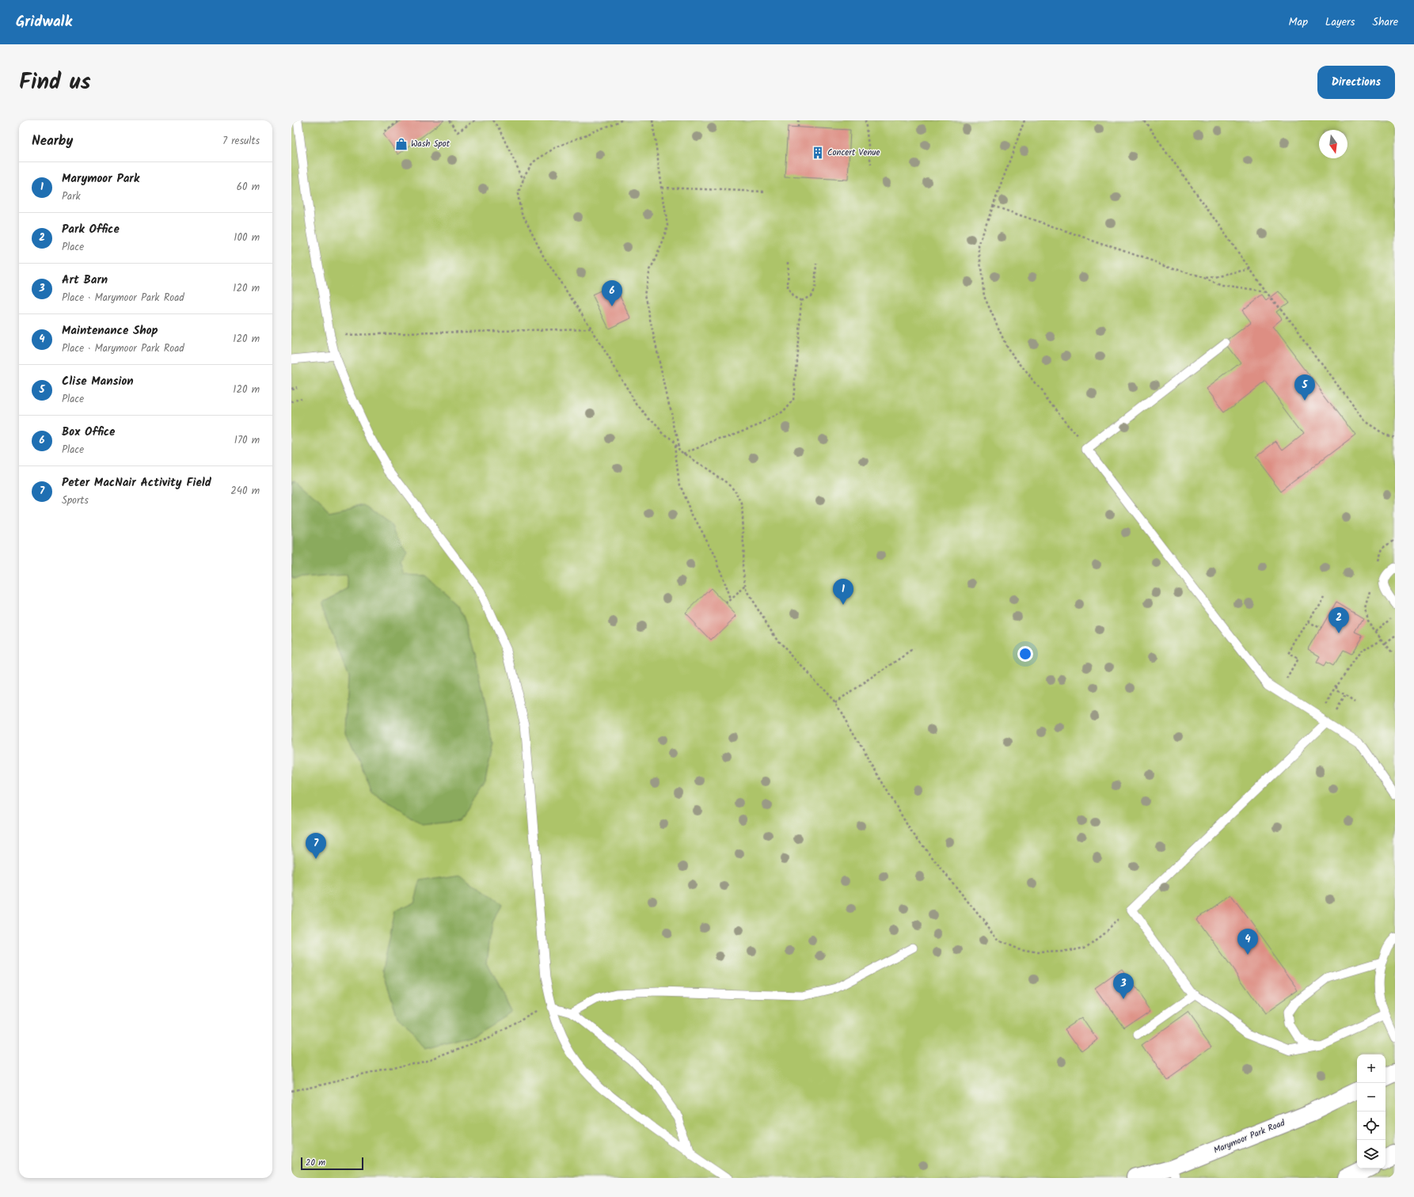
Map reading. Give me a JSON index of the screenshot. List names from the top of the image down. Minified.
{"streets":{"street":["Marymoor Park Road"]},"places":{"shop":["Wash Spot"],"building":["Concert Venue"]},"scale_bar":"20 m","north":"bottom","page":{"header":"Gridwalk","nav":["Map","Layers","Share"],"title":"Find us","buttons":"Directions","heading":["Nearby","7 results"],"list":[{"mark":"1","name":"Marymoor Park","note":"Park","value":"60 m"},{"mark":"2","name":"Park Office","note":"Place","value":"100 m"},{"mark":"3","name":"Art Barn","note":"Place · Marymoor Park Road","value":"120 m"},{"mark":"4","name":"Maintenance Shop","note":"Place · Marymoor Park Road","value":"120 m"},{"mark":"5","name":"Clise Mansion","note":"Place","value":"120 m"},{"mark":"6","name":"Box Office","note":"Place","value":"170 m"},{"mark":"7","name":"Peter MacNair Activity Field","note":"Sports","value":"240 m"}],"pins":["6","5","1","2","7","4","3"],"map_buttons":["+","−"],"scale":"20 m"}}
